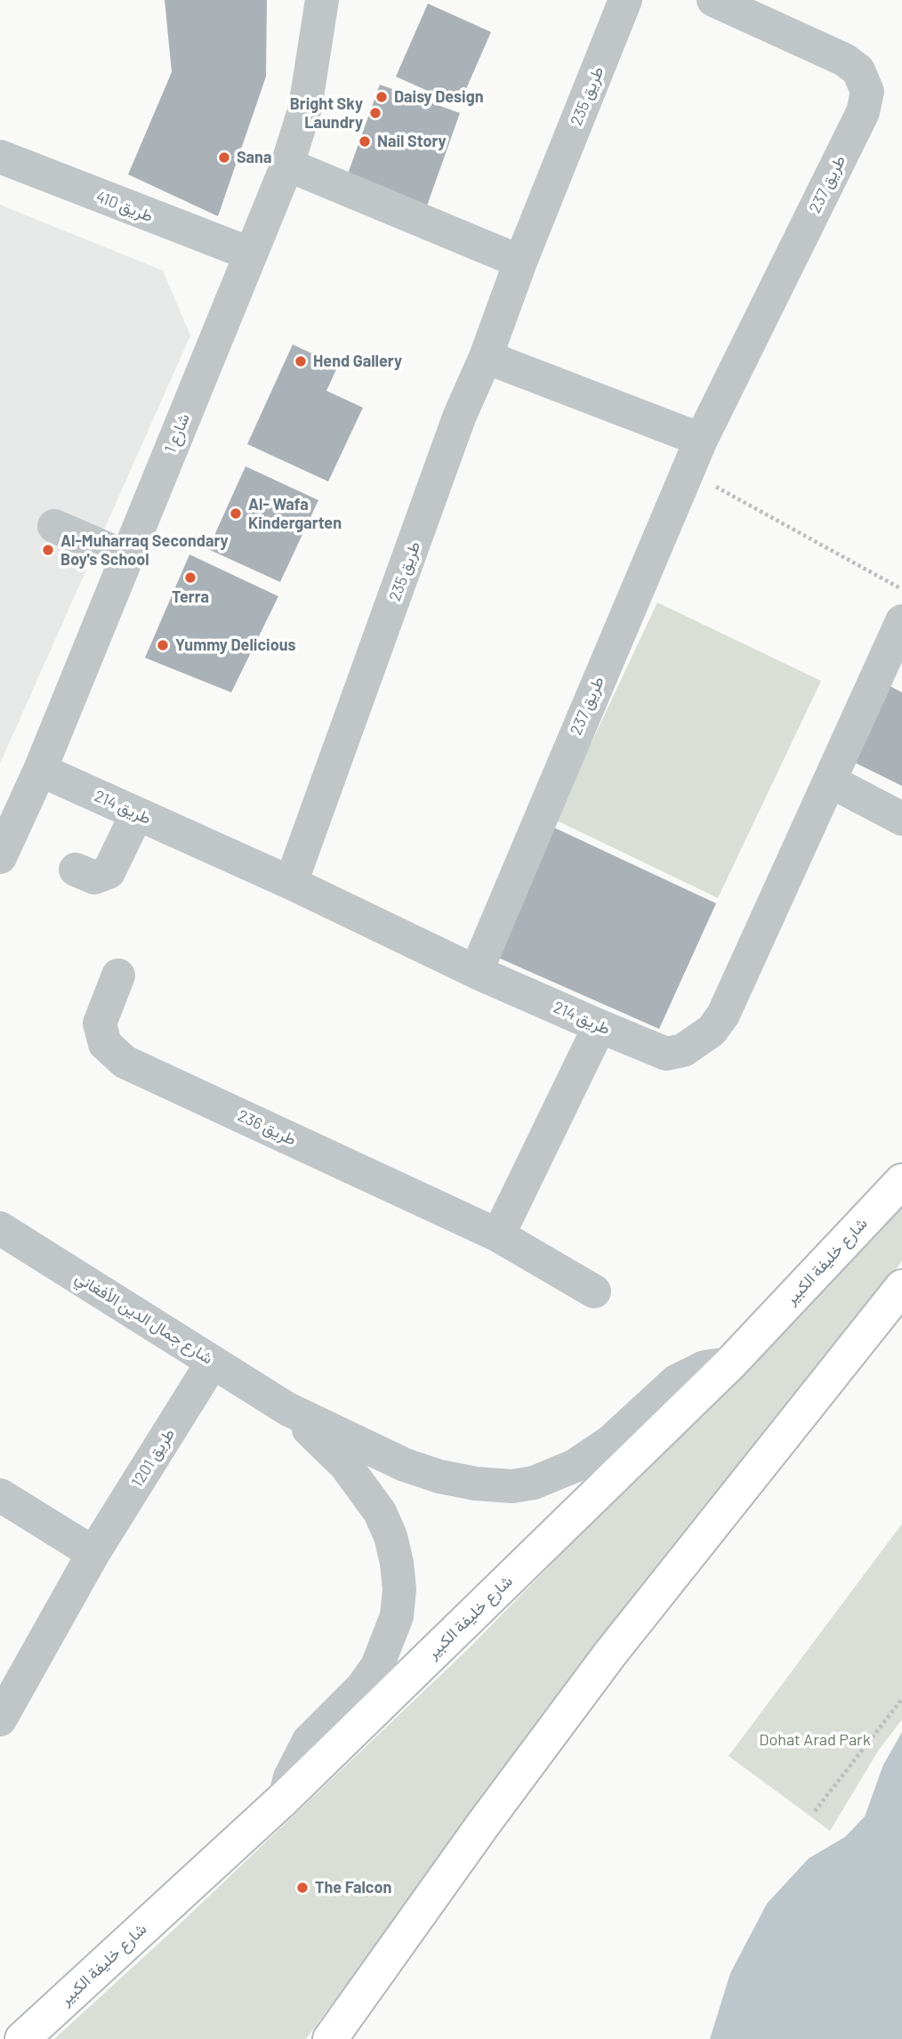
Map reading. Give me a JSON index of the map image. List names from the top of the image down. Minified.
{"streets":{"main road":["شارع خليفة الكبير"],"street":["طريق 235","طريق 237","طريق 410","شارع 1","طريق 214","طريق 236","شارع جمال الدين الأفغاني","طريق 1201"]},"crossings":[["طريق 235","طريق 214"],["طريق 237","طريق 214"],["طريق 410","شارع 1"],["شارع 1","طريق 214"],["شارع خليفة الكبير","شارع جمال الدين الأفغاني"],["شارع جمال الدين الأفغاني","طريق 1201"]],"parks":["Dohat Arad Park"],"places":["Daisy Design","Bright Sky Laundry","Nail Story","Sana","Hend Gallery","Al- Wafa Kindergarten","Al-Muharraq Secondary Boy's School","Terra","Yummy Delicious","The Falcon"]}
